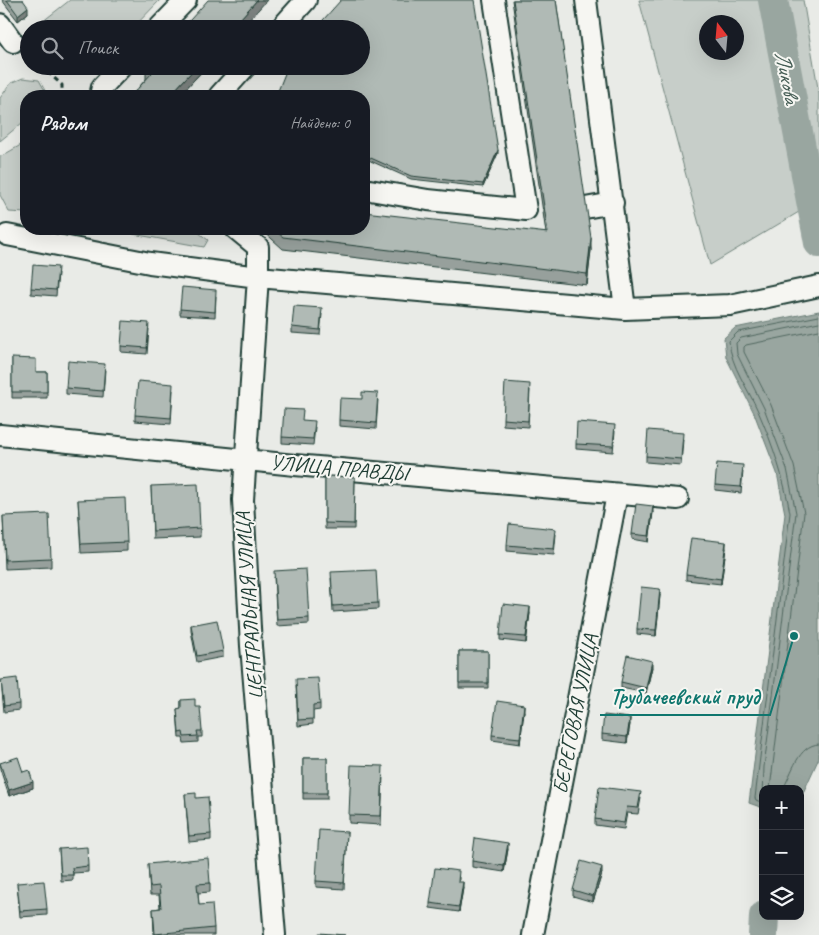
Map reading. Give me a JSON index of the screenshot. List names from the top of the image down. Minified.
{"streets":{"street":["УЛИЦА ПРАВДЫ","ЦЕНТРАЛЬНАЯ УЛИЦА","БЕРЕГОВАЯ УЛИЦА"]},"crossings":[["УЛИЦА ПРАВДЫ","ЦЕНТРАЛЬНАЯ УЛИЦА"],["УЛИЦА ПРАВДЫ","БЕРЕГОВАЯ УЛИЦА"]],"water":["Ликова"],"places":["Трубачеевский пруд"],"north":"top","page":{"search":"Поиск","heading":["Рядом","Найдено: 0"],"map_buttons":["+","−"]}}
